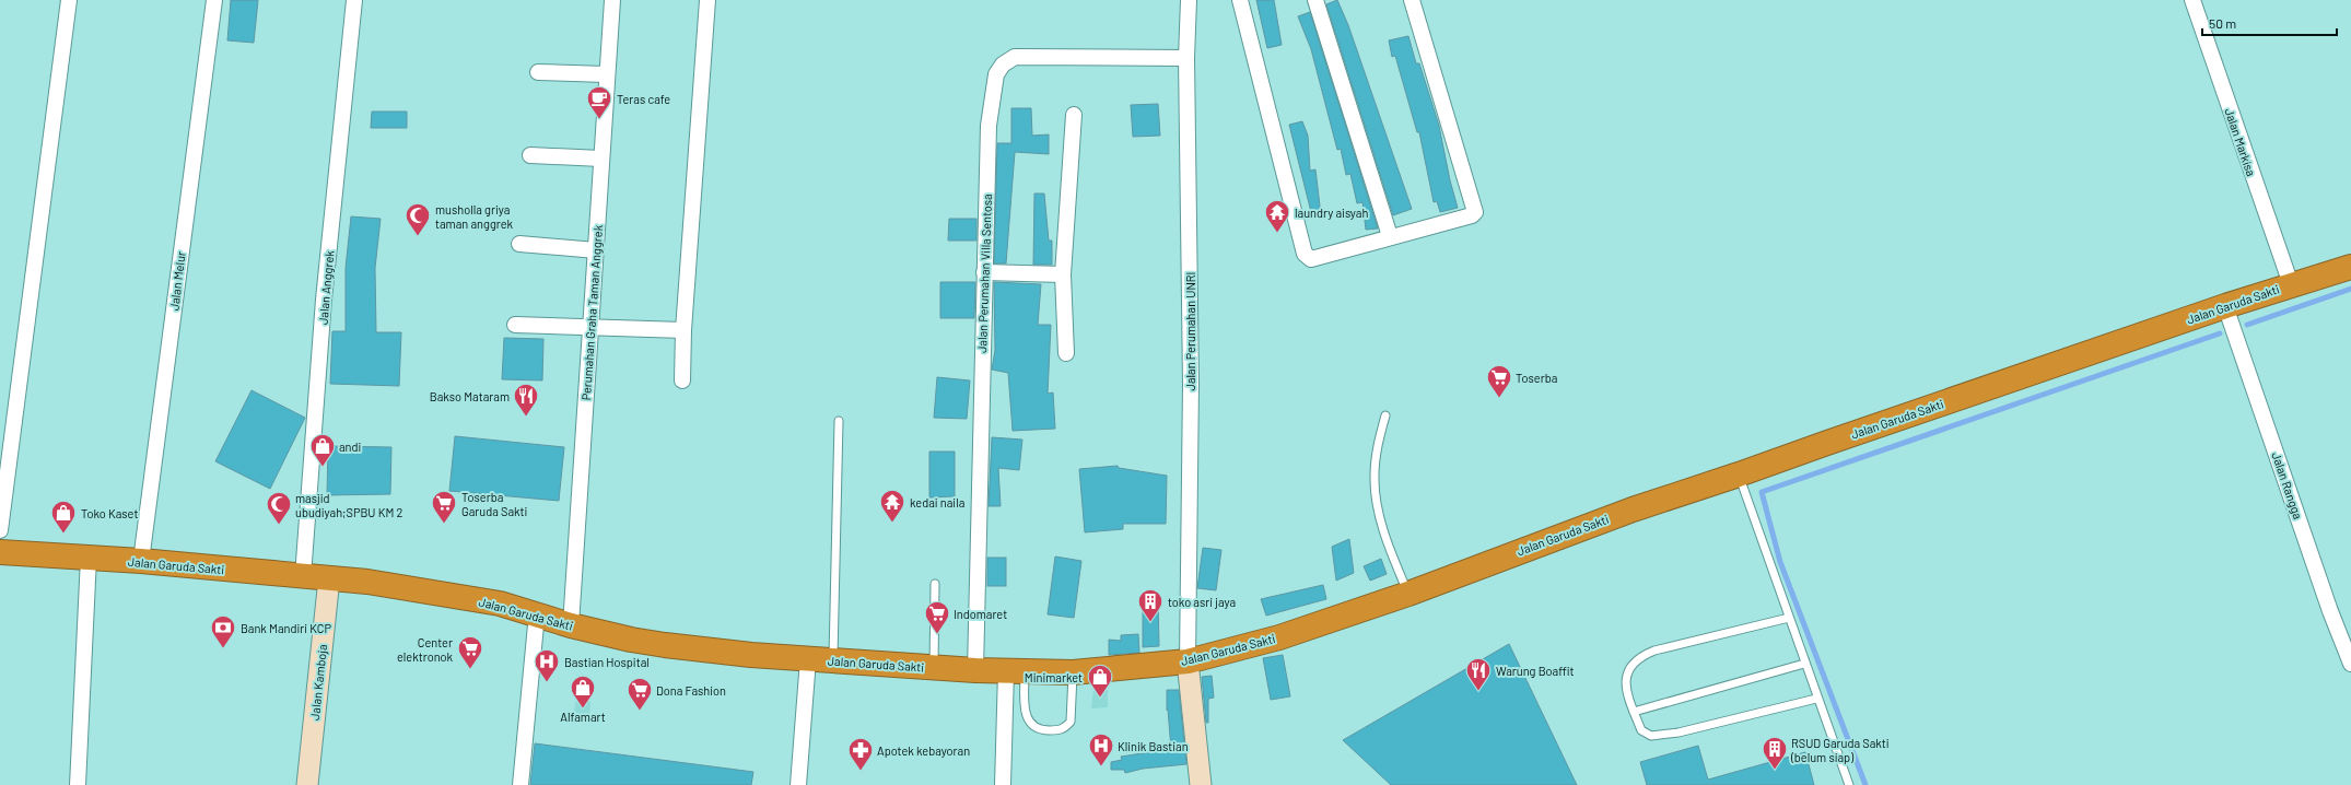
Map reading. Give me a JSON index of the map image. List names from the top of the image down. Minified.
{"streets":{"highway":["Jalan Garuda Sakti"],"street":["Jalan Markisa","Jalan Perumahan Villa Sentosa","Jalan Melur","Jalan Anggrek","Perumahan Graha Taman Anggrek","Jalan Perumahan UNRI","Jalan Rangga","Jalan Kamboja"]},"crossings":[["Jalan Markisa","Jalan Garuda Sakti"],["Jalan Perumahan Villa Sentosa","Jalan Garuda Sakti"],["Jalan Perumahan Villa Sentosa","Jalan Perumahan UNRI"],["Jalan Melur","Jalan Garuda Sakti"],["Jalan Anggrek","Jalan Garuda Sakti"],["Jalan Garuda Sakti","Perumahan Graha Taman Anggrek"],["Jalan Garuda Sakti","Jalan Perumahan UNRI"],["Jalan Garuda Sakti","Jalan Rangga"],["Jalan Garuda Sakti","Jalan Kamboja"]],"places":{"cafe":["Teras cafe"],"temple":["laundry aisyah","kedai naila"],"mosque":["musholla griya taman anggrek","masjid ubudiyah;SPBU KM 2"],"supermarket":["Toserba","Toserba Garuda Sakti","Indomaret","Center elektronok","Dona Fashion"],"restaurant":["Bakso Mataram","Warung Boaffit"],"shop":["andi","Toko Kaset","Minimarket","Alfamart"],"building":["toko asri jaya","RSUD Garuda Sakti (belum siap)"],"bank":["Bank Mandiri KCP"],"hospital":["Bastian Hospital","Klinik Bastian"],"pharmacy":["Apotek kebayoran"]},"scale_bar":"50 m"}
